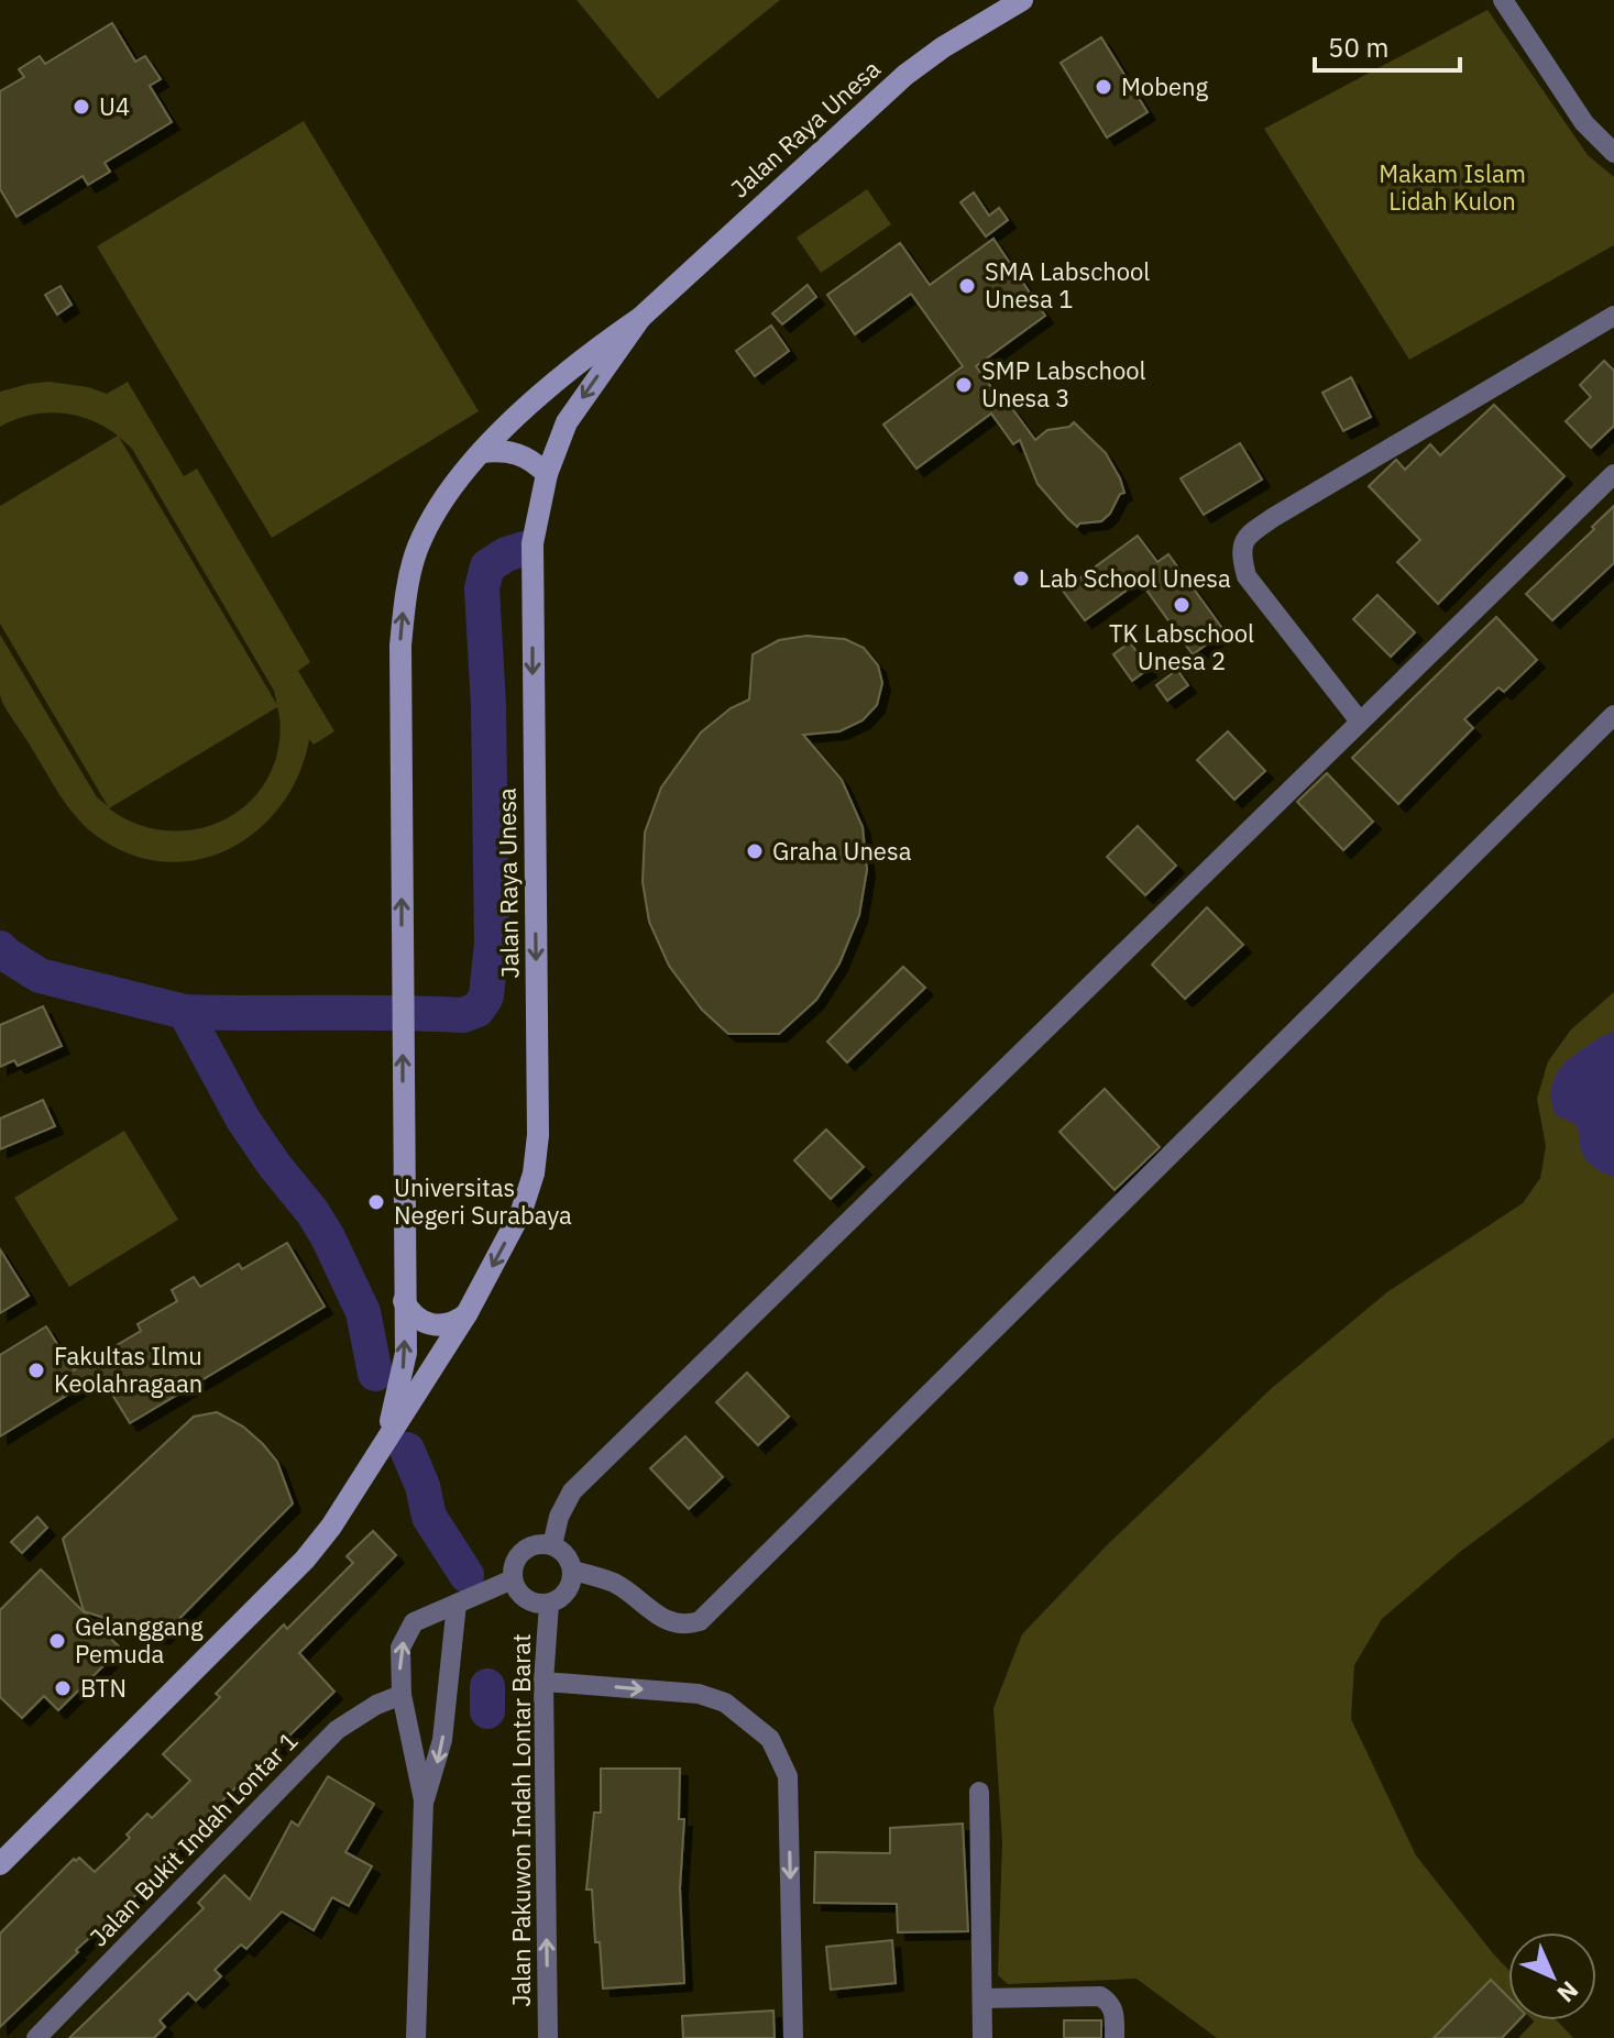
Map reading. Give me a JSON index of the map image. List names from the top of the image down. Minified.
{"streets":{"main road":["Jalan Raya Unesa"],"street":["Jalan Pakuwon Indah Lontar Barat","Jalan Bukit Indah Lontar 1"]},"parks":["Makam Islam Lidah Kulon"],"places":["Mobeng","U4","SMA Labschool Unesa 1","SMP Labschool Unesa 3","Lab School Unesa","TK Labschool Unesa 2","Graha Unesa","Universitas Negeri Surabaya","Fakultas Ilmu Keolahragaan","Gelanggang Pemuda","BTN"],"scale_bar":"50 m","north":"bottom right"}
